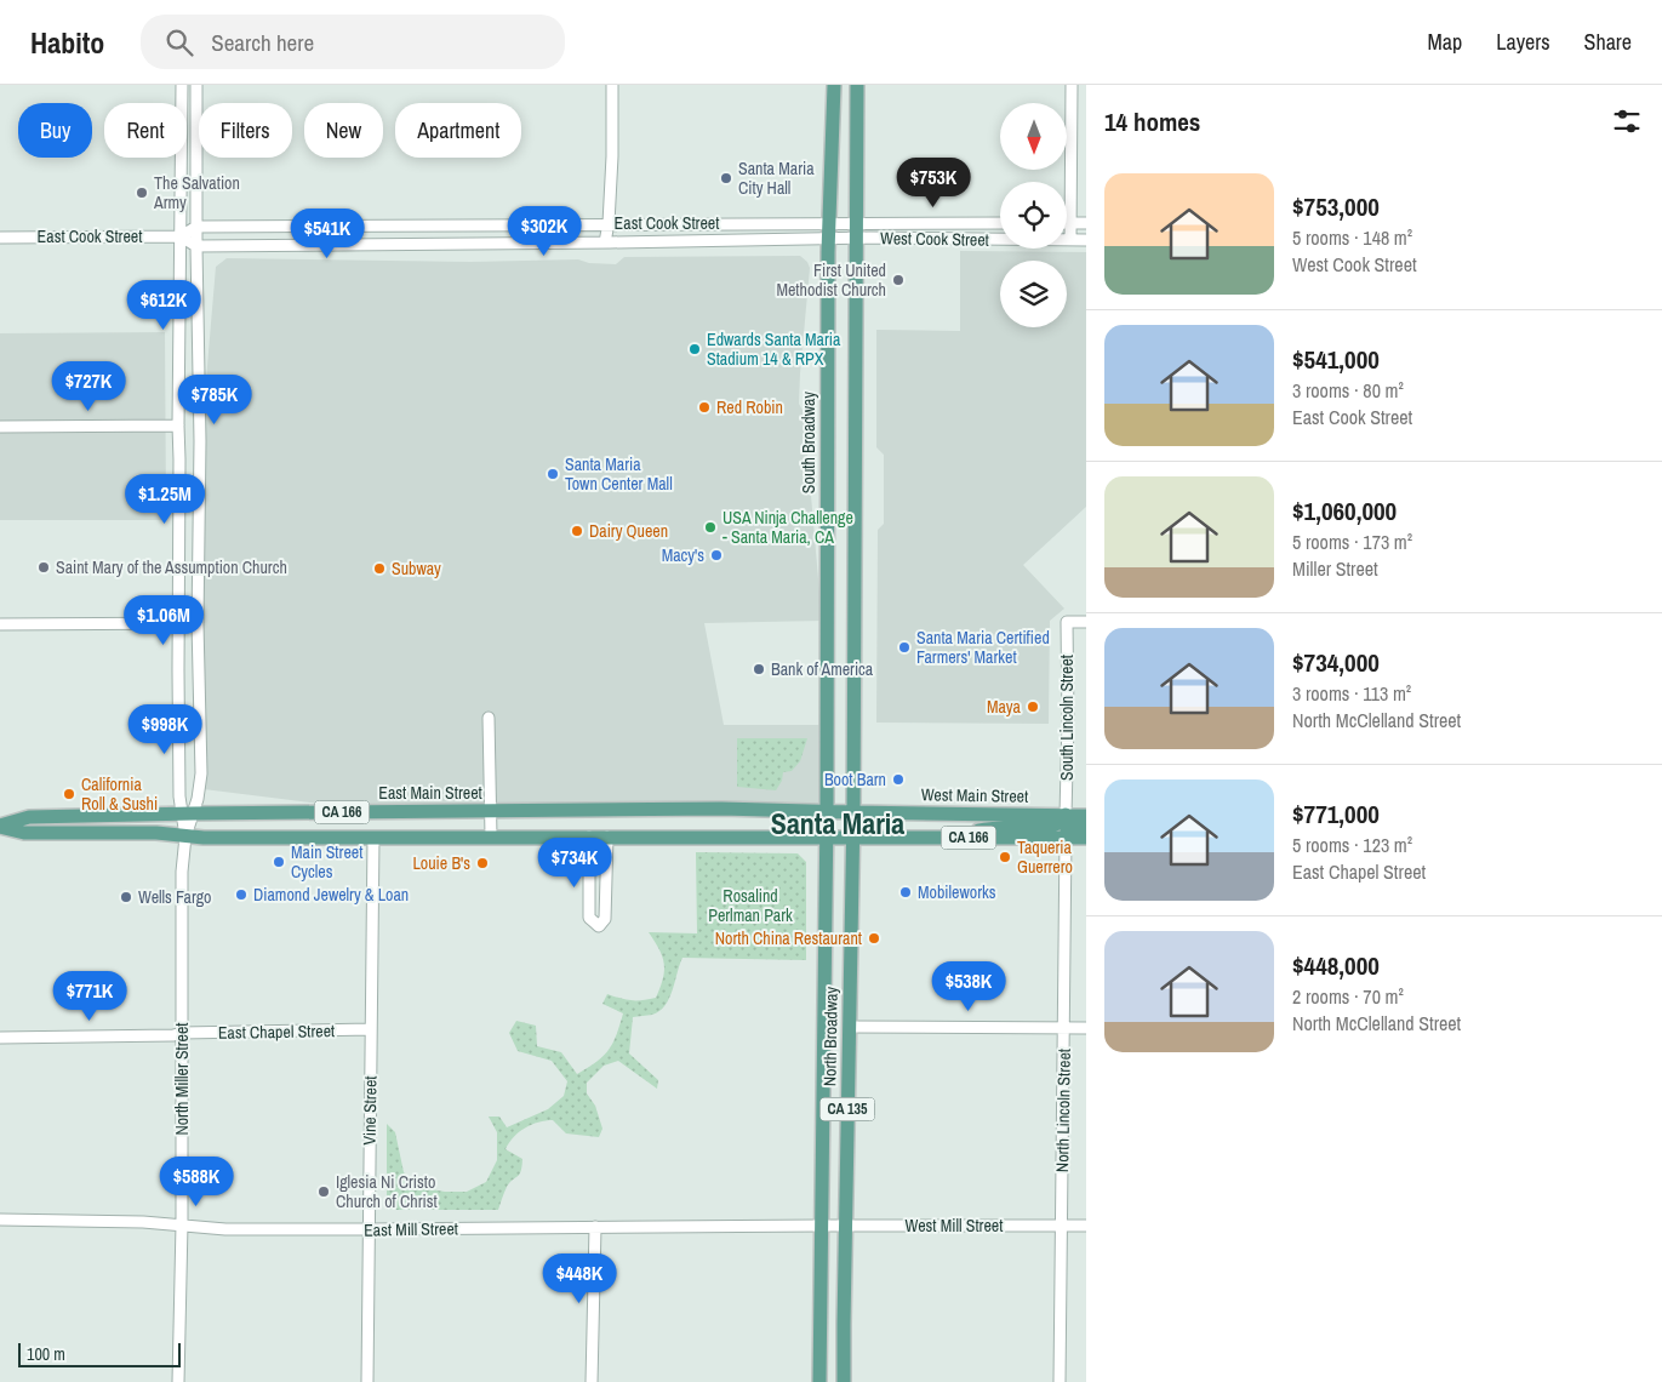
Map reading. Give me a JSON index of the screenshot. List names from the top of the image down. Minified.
{"streets":{"main road":["South Broadway","East Main Street","West Main Street","CA 166","North Broadway","CA 135"],"street":["East Cook Street","West Cook Street","South Lincoln Street","East Chapel Street","North Miller Street","Vine Street","North Lincoln Street","West Mill Street","East Mill Street"]},"crossings":[["East Cook Street","West Cook Street"],["East Cook Street","South Broadway"],["East Cook Street","CA 135"],["West Cook Street","CA 135"],["South Broadway","East Main Street"],["South Broadway","West Main Street"],["South Broadway","CA 166"],["South Broadway","North Broadway"],["South Lincoln Street","West Main Street"],["East Main Street","West Main Street"],["East Main Street","CA 166"],["East Main Street","North Broadway"],["East Main Street","North Miller Street"],["East Main Street","Vine Street"],["West Main Street","CA 135"],["CA 166","North Broadway"],["CA 166","CA 135"],["CA 166","North Lincoln Street"],["East Chapel Street","North Miller Street"],["East Chapel Street","Vine Street"],["North Broadway","CA 135"],["North Broadway","West Mill Street"],["North Broadway","East Mill Street"],["North Miller Street","East Mill Street"],["Vine Street","East Mill Street"],["North Lincoln Street","West Mill Street"],["West Mill Street","East Mill Street"]],"districts":["Santa Maria"],"parks":["Rosalind Perlman Park"],"places":["Santa Maria City Hall","The Salvation Army","First United Methodist Church","Edwards Santa Maria Stadium 14 & RPX","Red Robin","Santa Maria Town Center Mall","USA Ninja Challenge - Santa Maria, CA","Dairy Queen","Macy's","Saint Mary of the Assumption Church","Subway","Santa Maria Certified Farmers' Market","Bank of America","Maya","Boot Barn","California Roll & Sushi","Taqueria Guerrero","Main Street Cycles","Louie B's","Mobileworks","Diamond Jewelry & Loan","Wells Fargo","North China Restaurant","Iglesia Ni Cristo Church of Christ"],"scale_bar":"100 m","north":"bottom","page":{"header":"Habito","search":"Search here","nav":["Map","Layers","Share"],"heading":"14 homes","chip":["Buy","Rent","Filters","New","Apartment"],"price":["$753K","$302K","$541K","$612K","$727K","$785K","$1.25M","$1.06M","$998K","$734K","$538K","$771K","$588K","$448K"],"list":[{"name":"$753,000","note":"5 rooms · 148 m² · West Cook Street"},{"name":"$541,000","note":"3 rooms · 80 m² · East Cook Street"},{"name":"$1,060,000","note":"5 rooms · 173 m² · Miller Street"},{"name":"$734,000","note":"3 rooms · 113 m² · North McClelland Street"},{"name":"$771,000","note":"5 rooms · 123 m² · East Chapel Street"},{"name":"$448,000","note":"2 rooms · 70 m² · North McClelland Street"}],"scale":"100 m"}}
